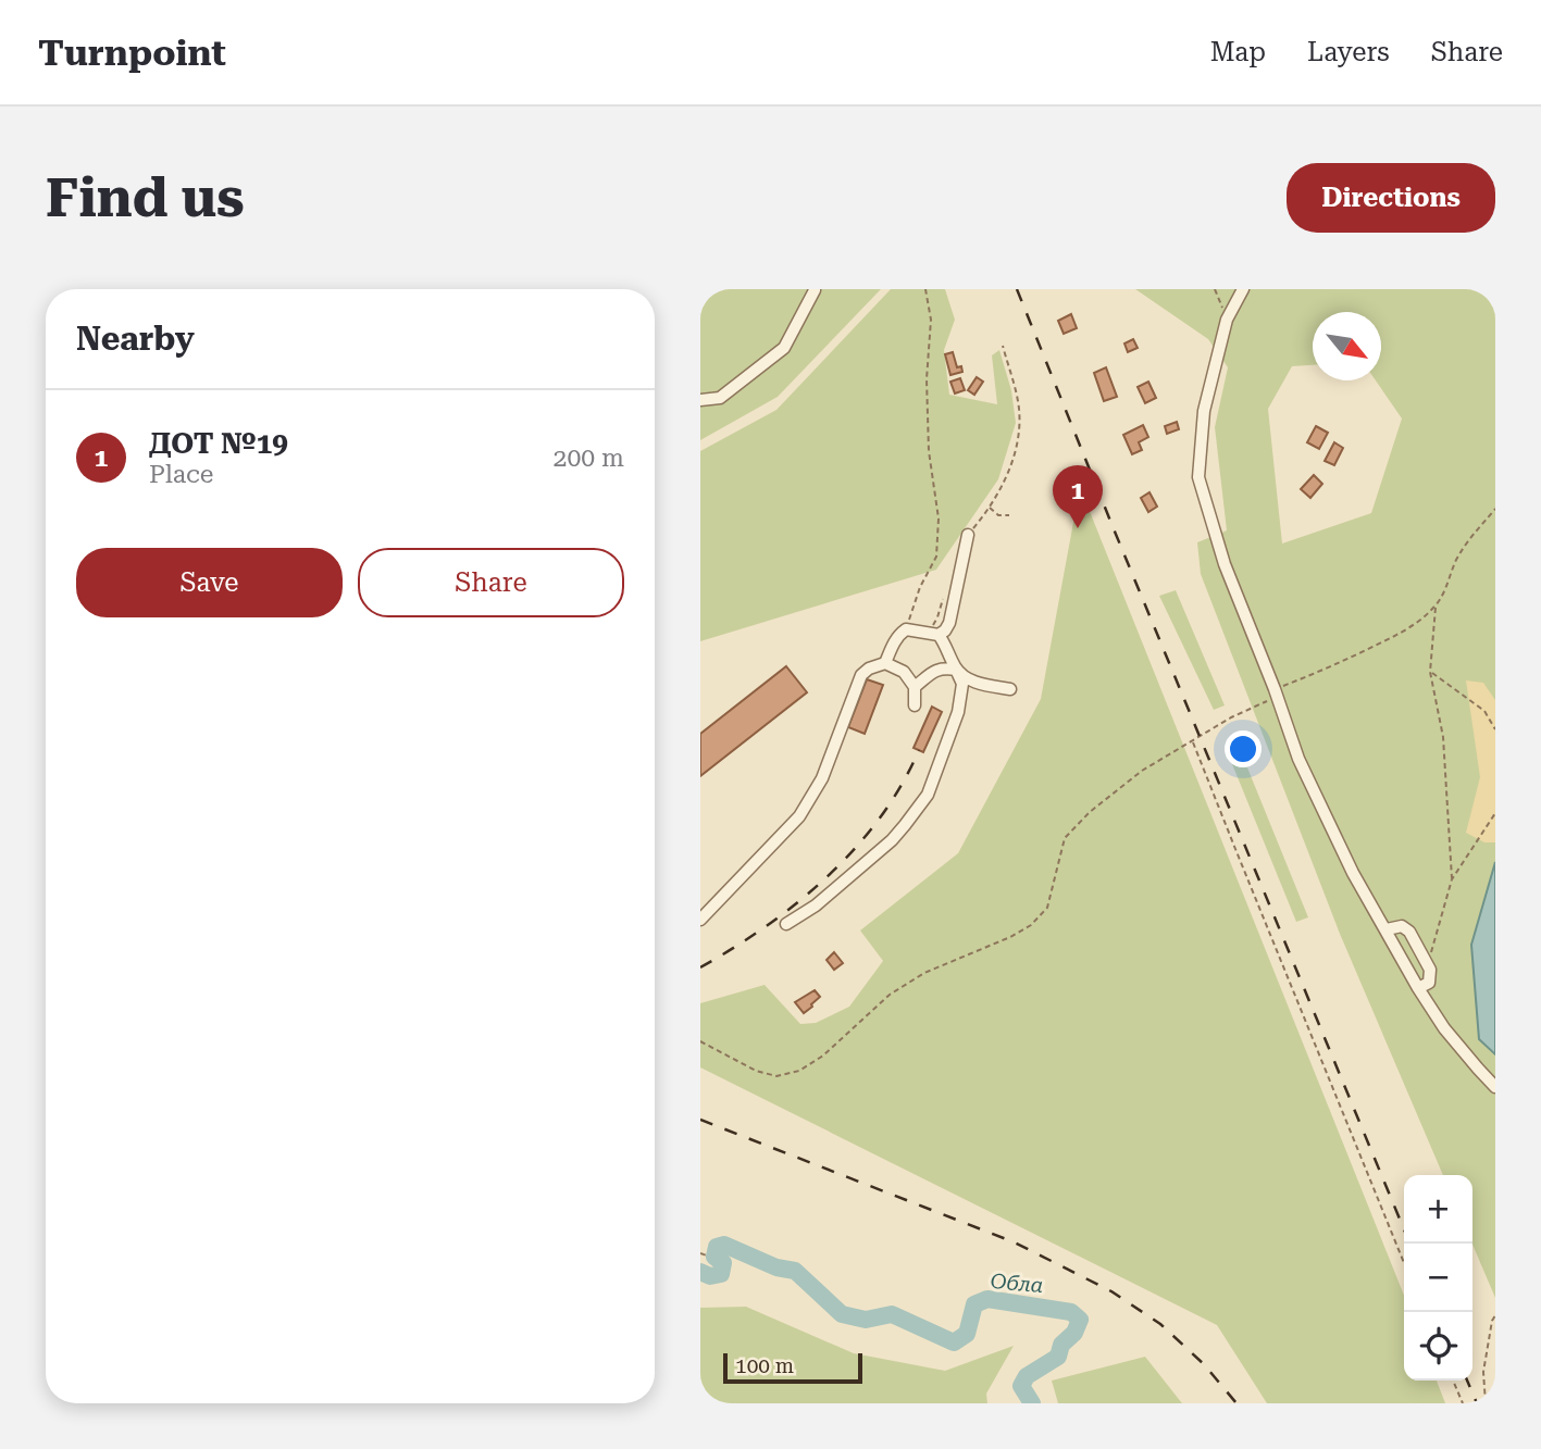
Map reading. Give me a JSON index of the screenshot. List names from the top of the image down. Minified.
{"water":["Обла"],"scale_bar":"100 m","north":"bottom right","page":{"header":"Turnpoint","nav":["Map","Layers","Share"],"buttons":["Directions",["Save","Share"]],"title":"Find us","heading":"Nearby","list":[{"mark":"1","name":"ДОТ №19","note":"Place","value":"200 m"}],"pins":"1","map_buttons":["+","−"],"scale":"100 m"}}
